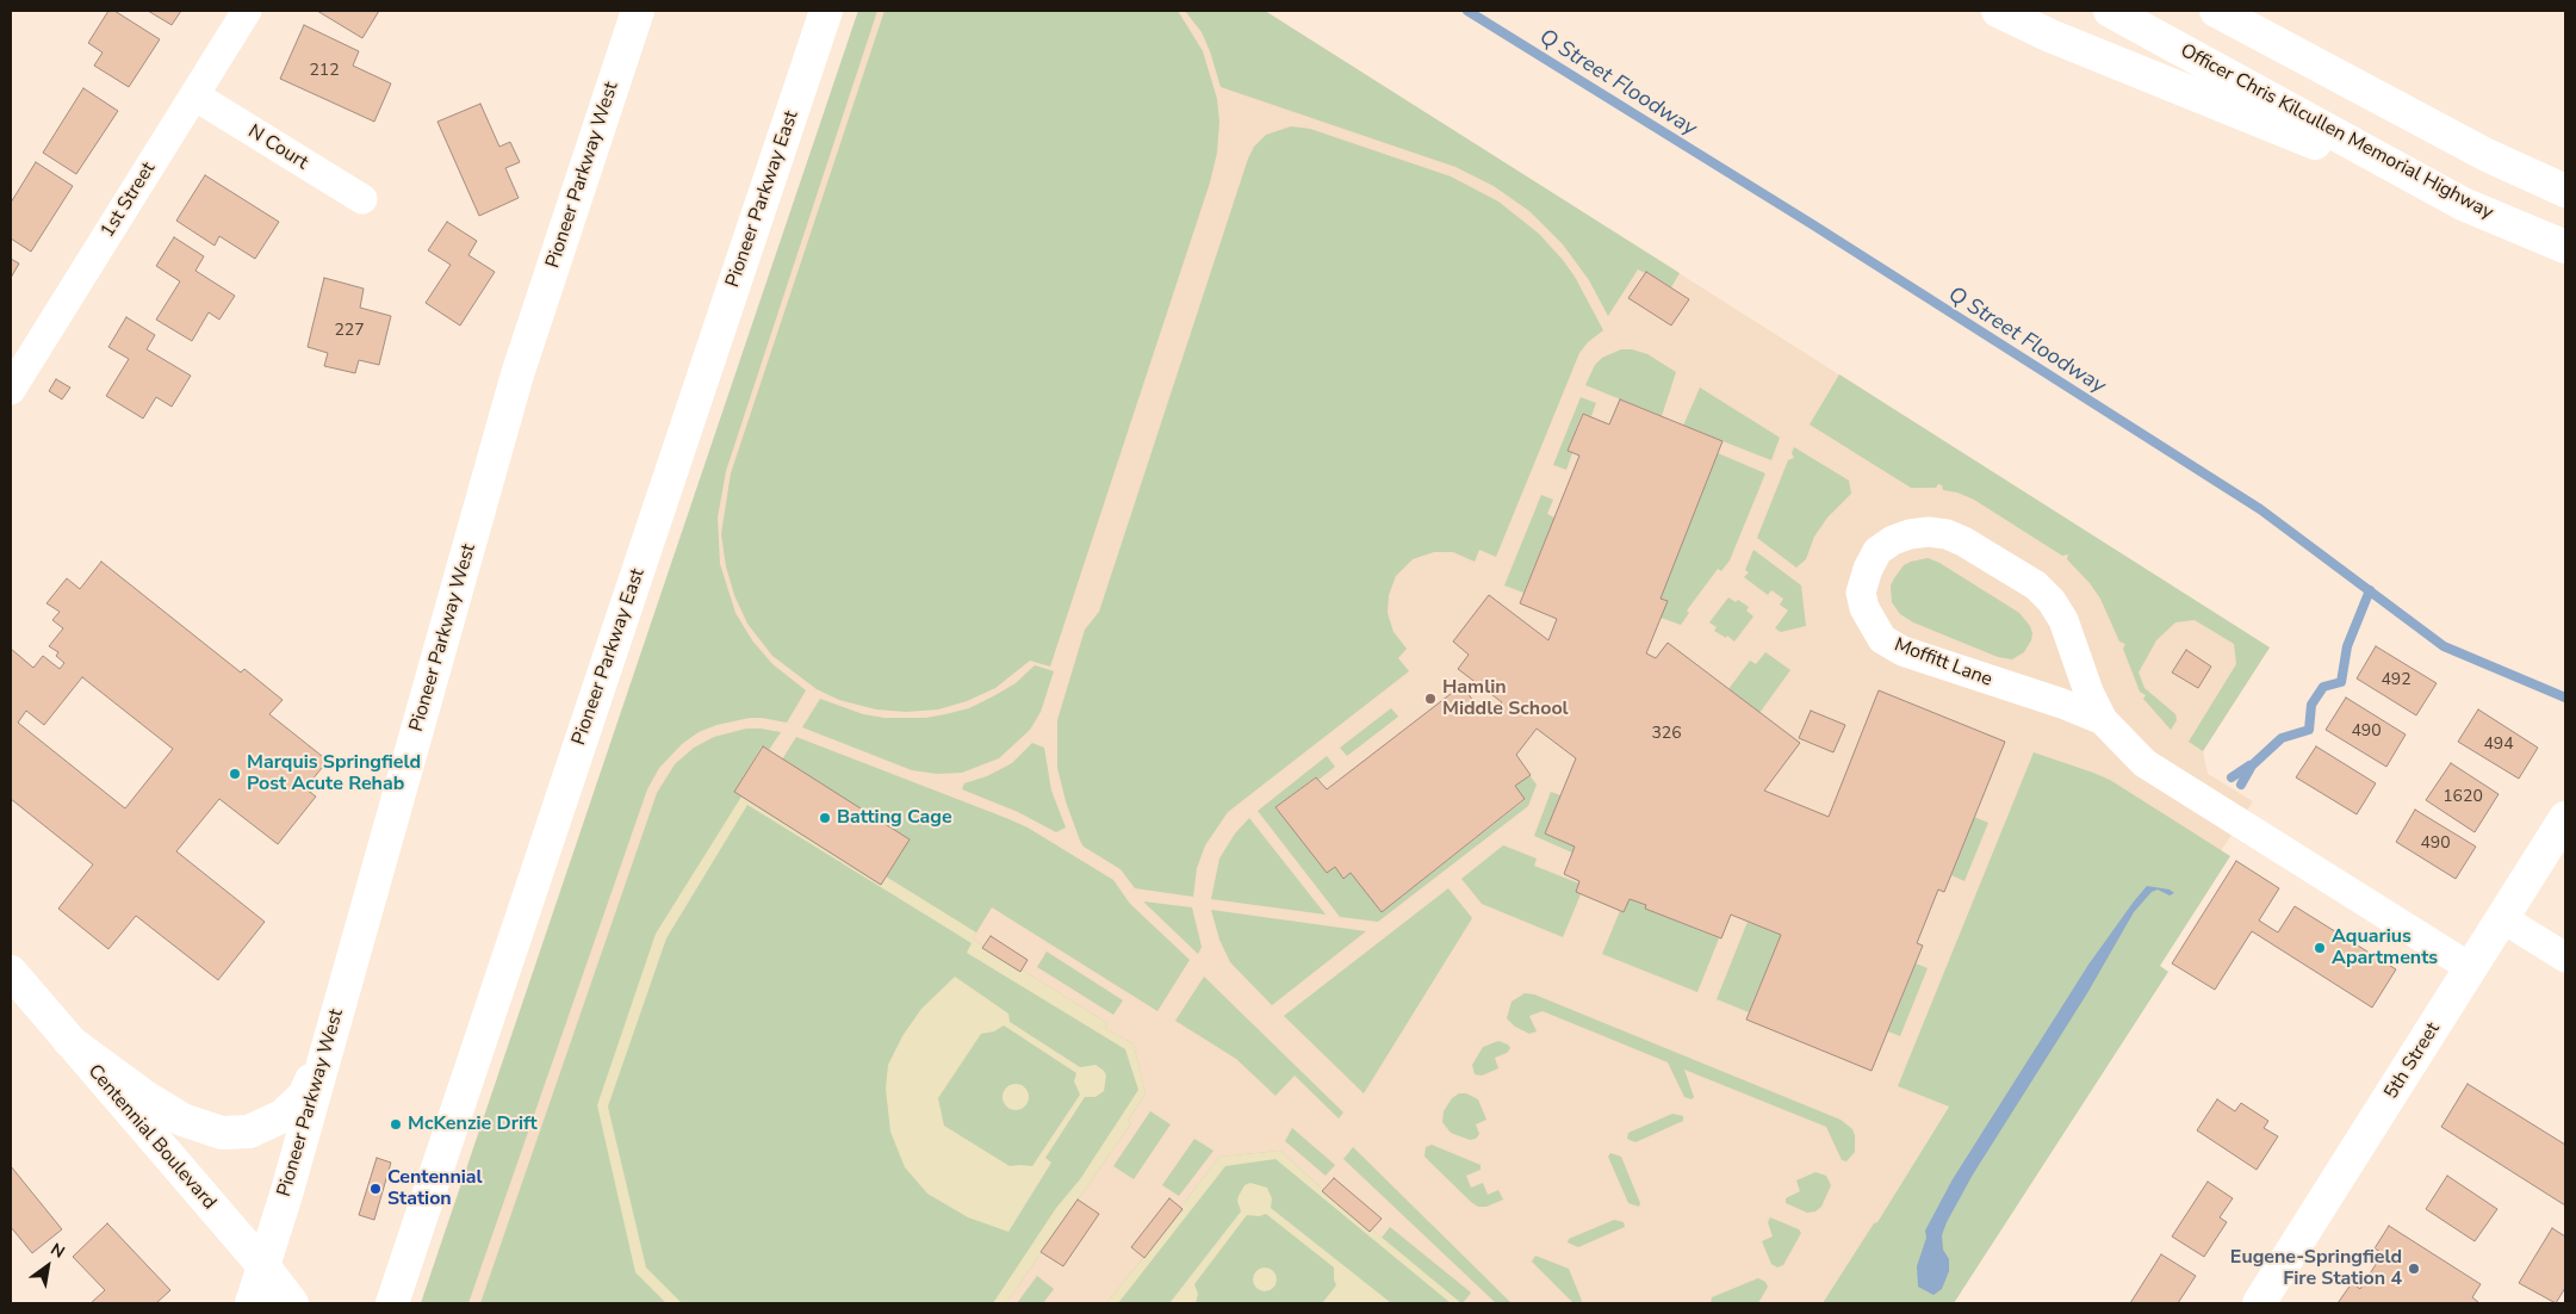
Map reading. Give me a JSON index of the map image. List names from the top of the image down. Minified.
{"streets":{"main road":["Officer Chris Kilcullen Memorial Highway","Pioneer Parkway West","Pioneer Parkway East","5th Street","Centennial Boulevard"],"street":["N Court","1st Street","Moffitt Lane"]},"crossings":[["N Court","1st Street"],["Pioneer Parkway West","Centennial Boulevard"],["Moffitt Lane","5th Street"]],"water":["Q Street Floodway"],"places":["Hamlin Middle School","Marquis Springfield Post Acute Rehab","Batting Cage","Aquarius Apartments","McKenzie Drift","Centennial Station","Eugene-Springfield Fire Station 4"],"house_numbers":["212","227","492","490","326","494","1620","490"],"north":"top right"}
